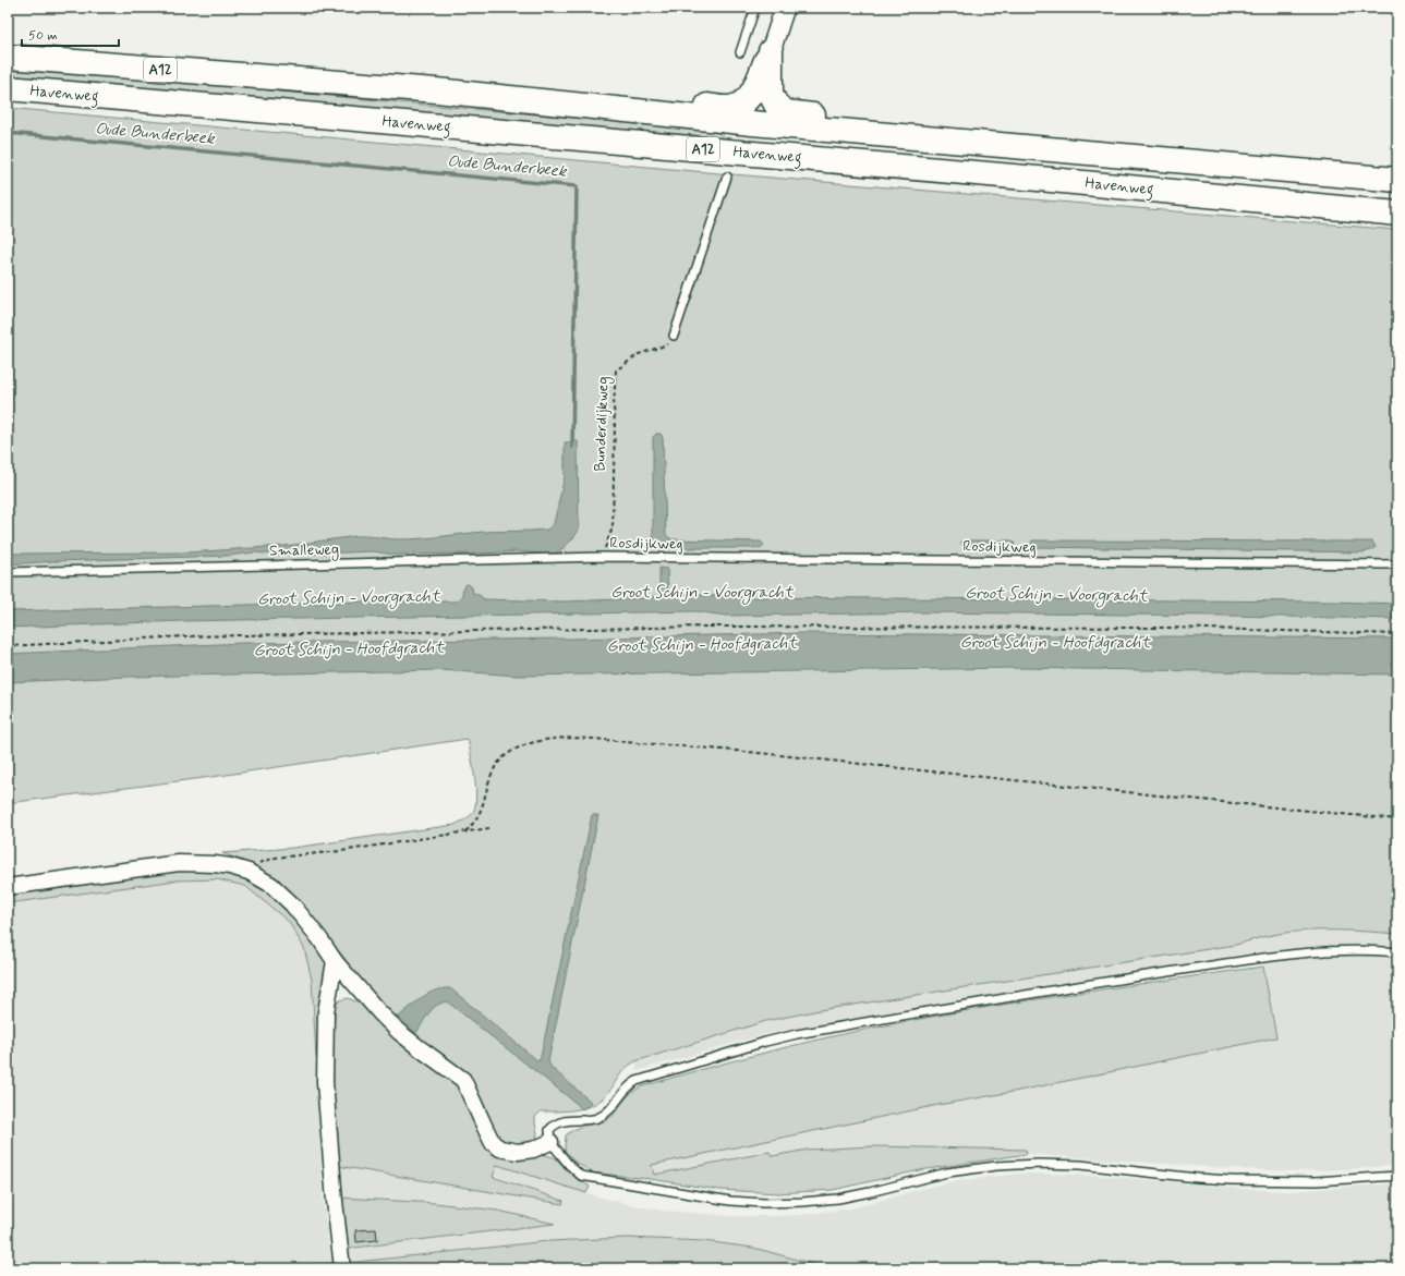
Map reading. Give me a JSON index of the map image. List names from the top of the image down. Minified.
{"streets":{"highway":["A12","Havenweg"],"lane":["Rosdijkweg","Smalleweg"],"path":["Bunderdijkweg"]},"crossings":[["Bunderdijkweg","Rosdijkweg"],["Bunderdijkweg","Smalleweg"],["Rosdijkweg","Smalleweg"]],"water":["Oude Bunderbeek","Groot Schijn - Voorgracht","Groot Schijn - Hoofdgracht"],"scale_bar":"50 m"}
